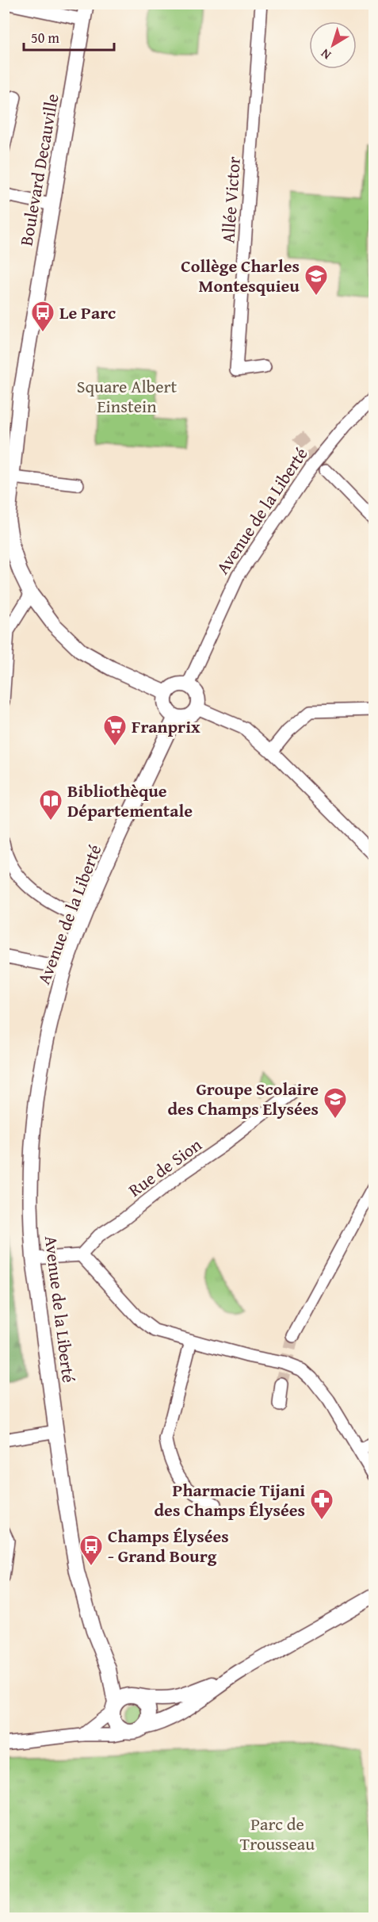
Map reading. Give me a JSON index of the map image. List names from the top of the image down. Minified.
{"streets":{"street":["Boulevard Decauville","Allée Victor","Avenue de la Liberté","Rue de Sion"]},"crossings":[["Boulevard Decauville","Avenue de la Liberté"]],"parks":["Square Albert Einstein","Parc de Trousseau"],"places":{"school or university":["Collège Charles Montesquieu","Groupe Scolaire des Champs Elysées"],"bus stop":["Le Parc","Champs Élysées - Grand Bourg"],"supermarket":["Franprix"],"library":["Bibliothèque Départementale"],"pharmacy":["Pharmacie Tijani des Champs Élysées"]},"scale_bar":"50 m","north":"bottom left"}
